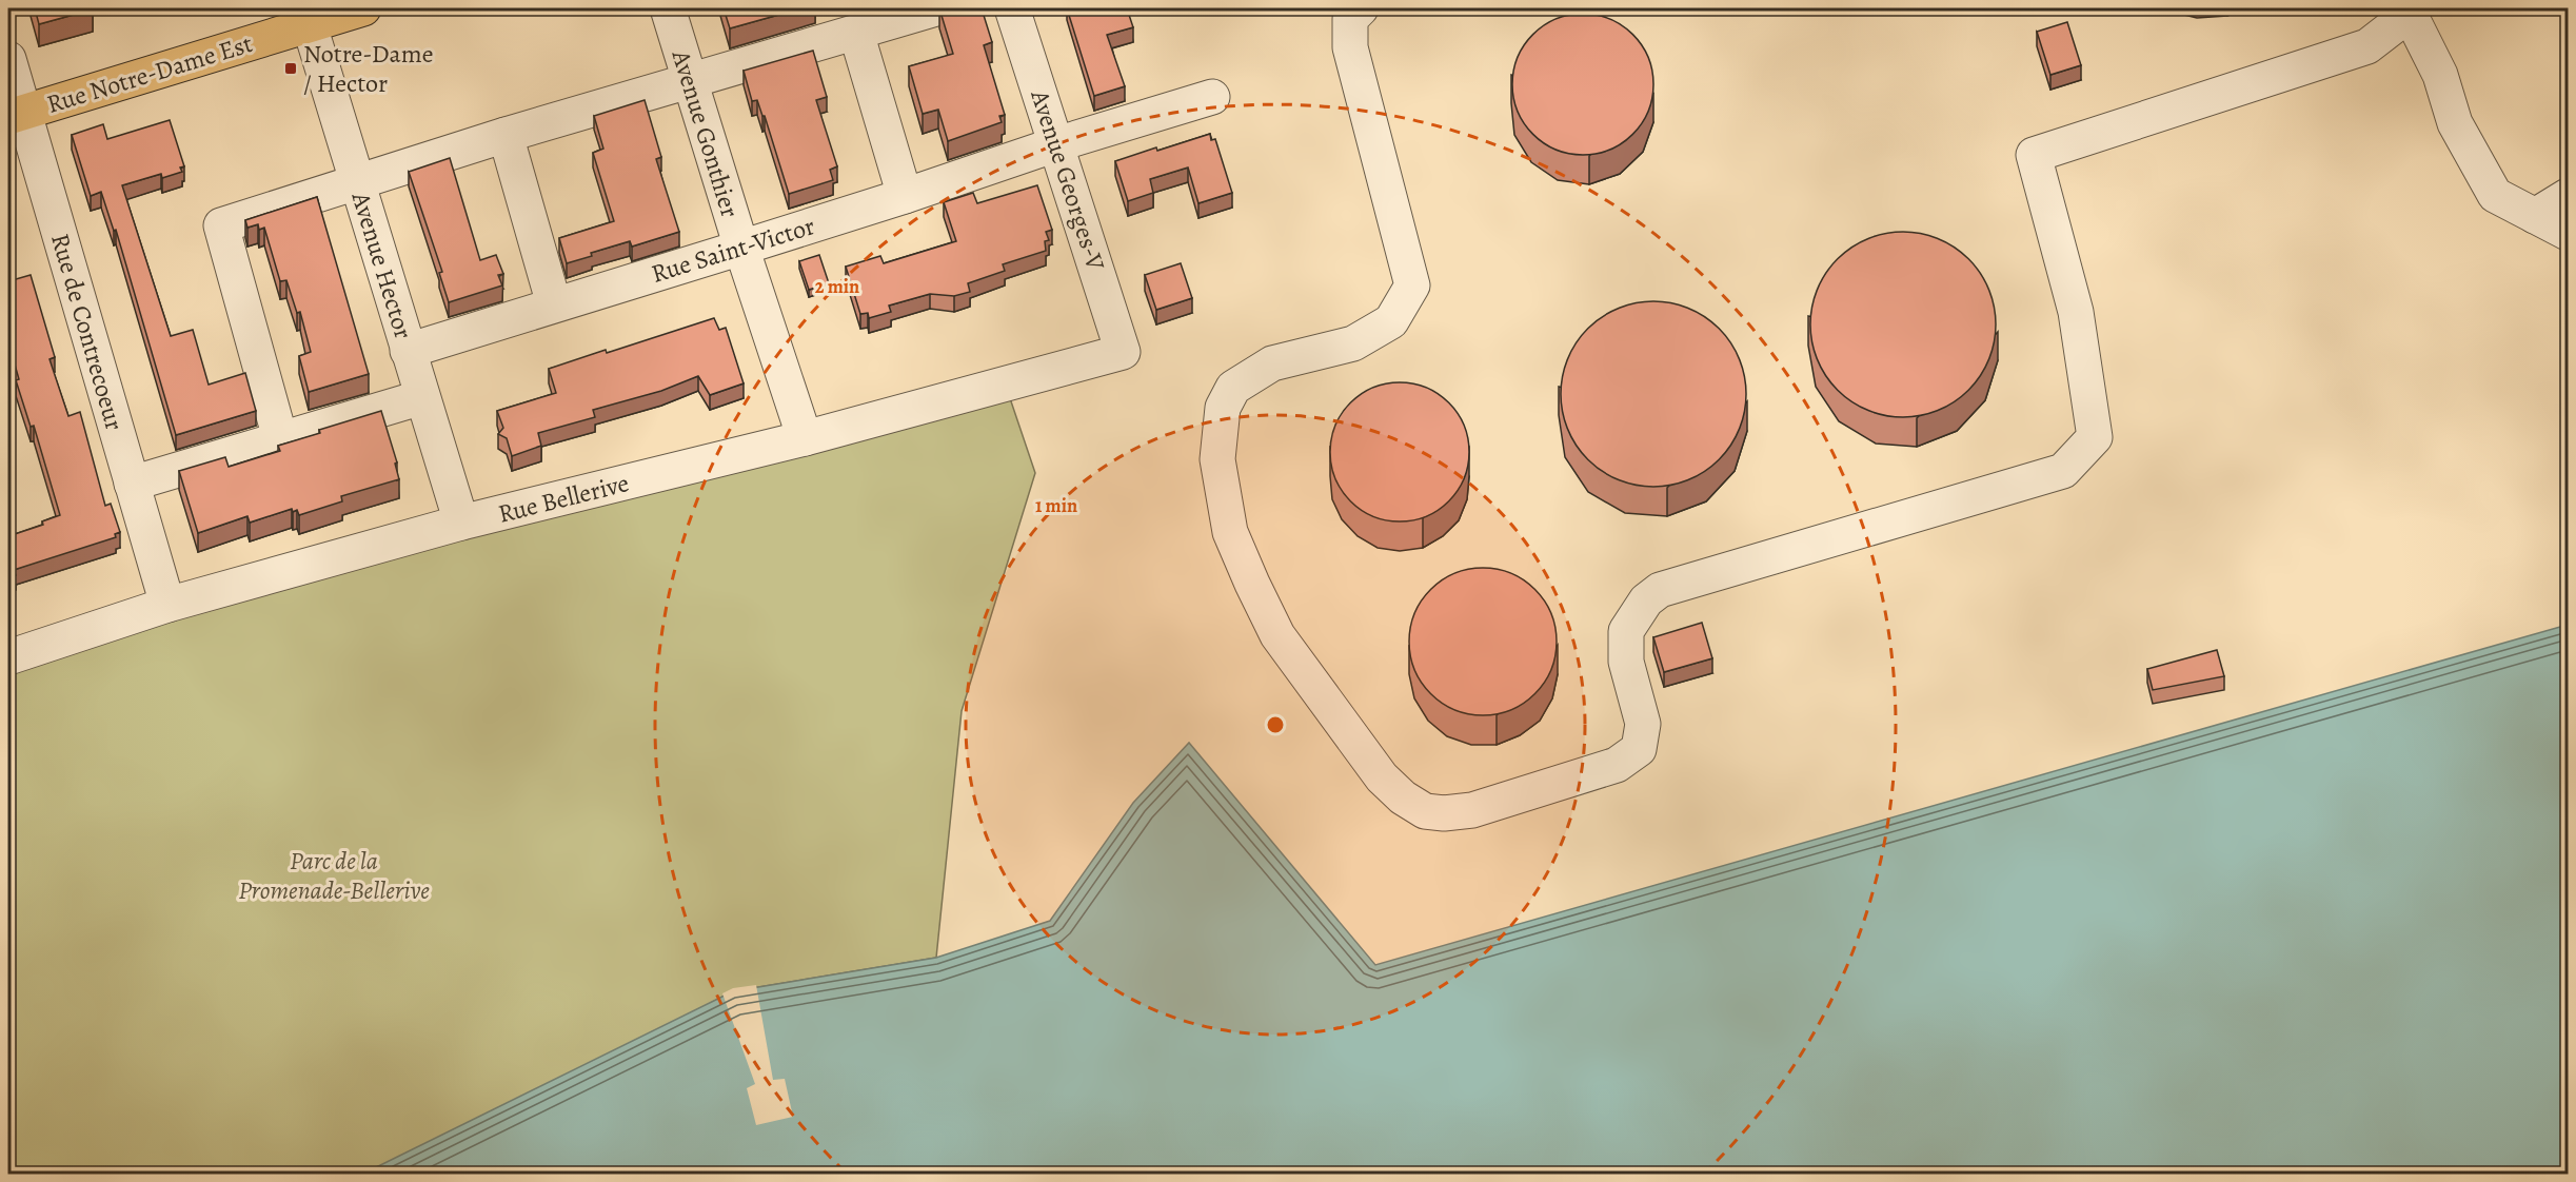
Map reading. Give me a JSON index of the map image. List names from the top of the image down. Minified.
{"streets":{"main road":["Rue Notre-Dame Est"],"street":["Avenue Gonthier","Avenue Georges-V","Rue Saint-Victor","Avenue Hector","Rue de Contrecoeur","Rue Bellerive"]},"crossings":[["Rue Notre-Dame Est","Avenue Hector"],["Rue Notre-Dame Est","Rue de Contrecoeur"],["Avenue Gonthier","Rue Saint-Victor"],["Avenue Gonthier","Rue Bellerive"],["Avenue Georges-V","Rue Saint-Victor"],["Avenue Georges-V","Rue Bellerive"],["Rue Saint-Victor","Avenue Hector"],["Avenue Hector","Rue Bellerive"],["Rue de Contrecoeur","Rue Bellerive"]],"parks":["Parc de la Promenade-Bellerive"],"places":{"transit":["Notre-Dame / Hector"]},"rings":["2 min","1 min"]}
